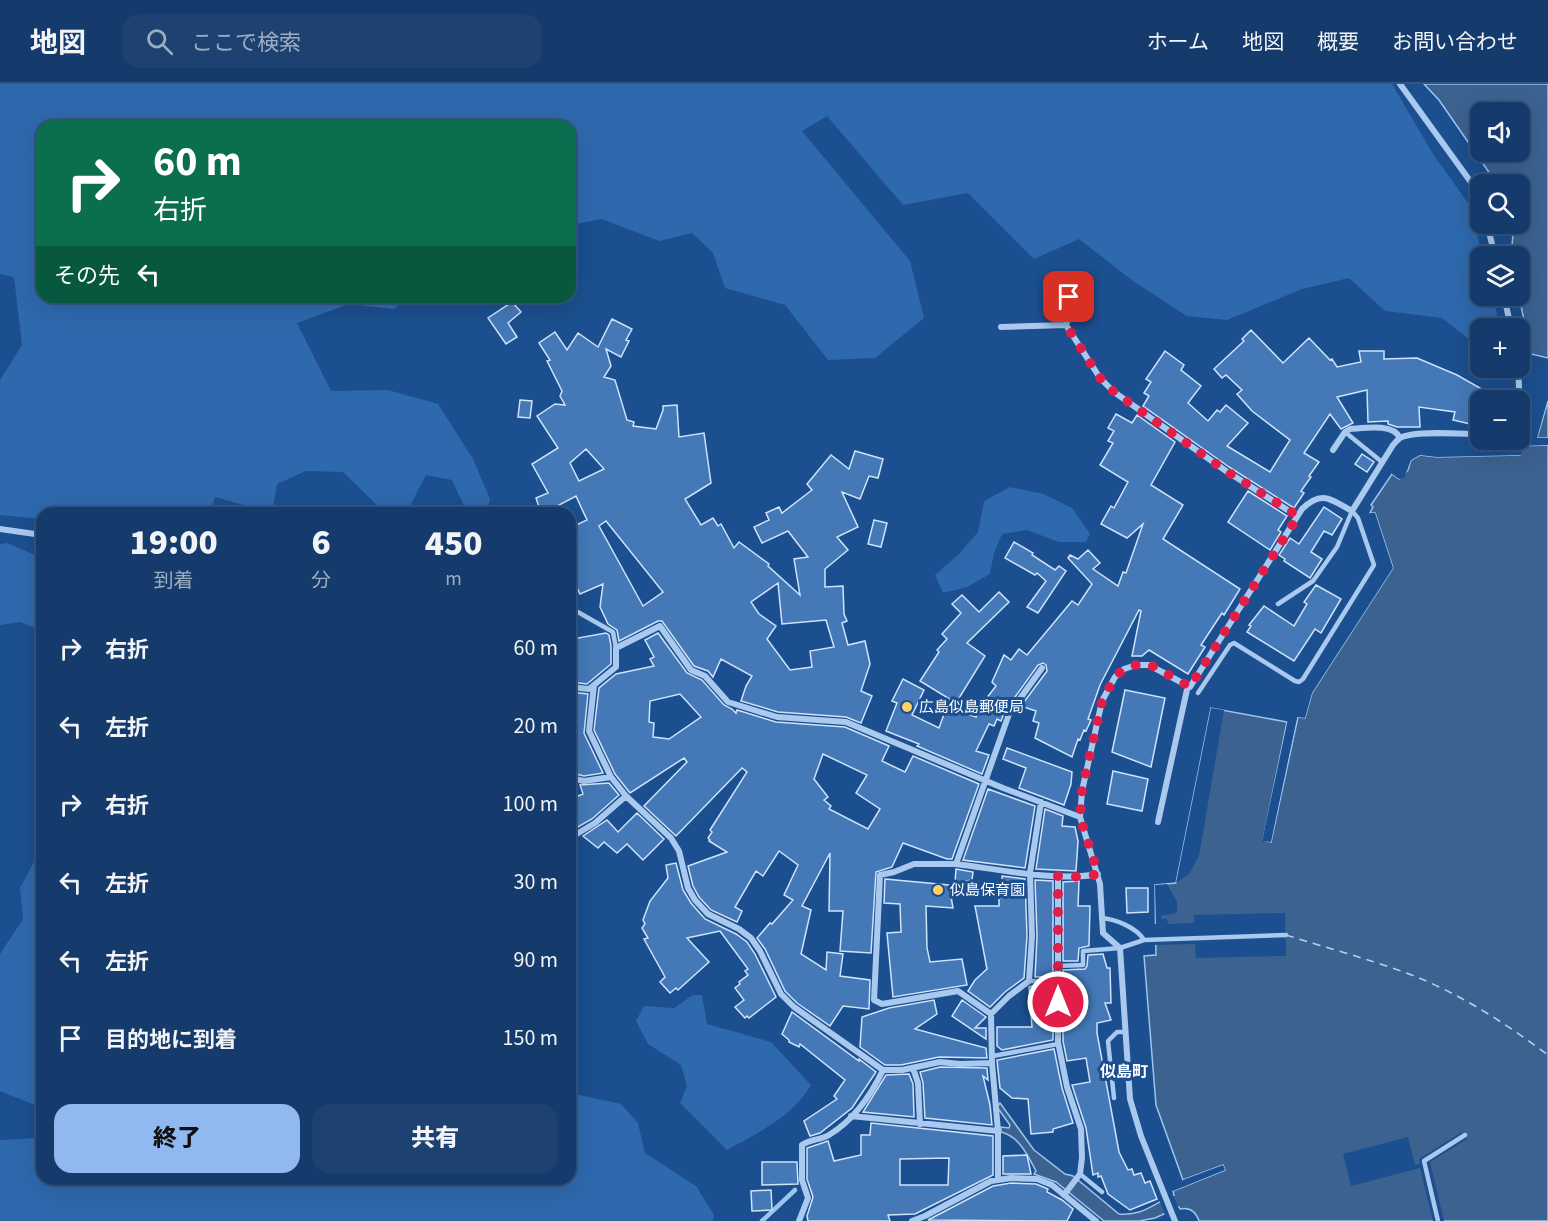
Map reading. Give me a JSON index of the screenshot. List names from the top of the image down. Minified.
{"districts":["似島町"],"places":["広島似島郵便局","似島保育園"],"page":{"header":"地図","search":"ここで検索","nav":["ホーム","地図","概要","お問い合わせ"],"map_buttons":["+","−"],"turn":["60 m","右折"],"then":"その先","eta":["19:00","到着","6","分","450","m"],"list":[{"name":"右折","value":"60 m"},{"name":"左折","value":"20 m"},{"name":"右折","value":"100 m"},{"name":"左折","value":"30 m"},{"name":"左折","value":"90 m"},{"name":"目的地に到着","value":"150 m"}],"buttons":["終了","共有"]}}
